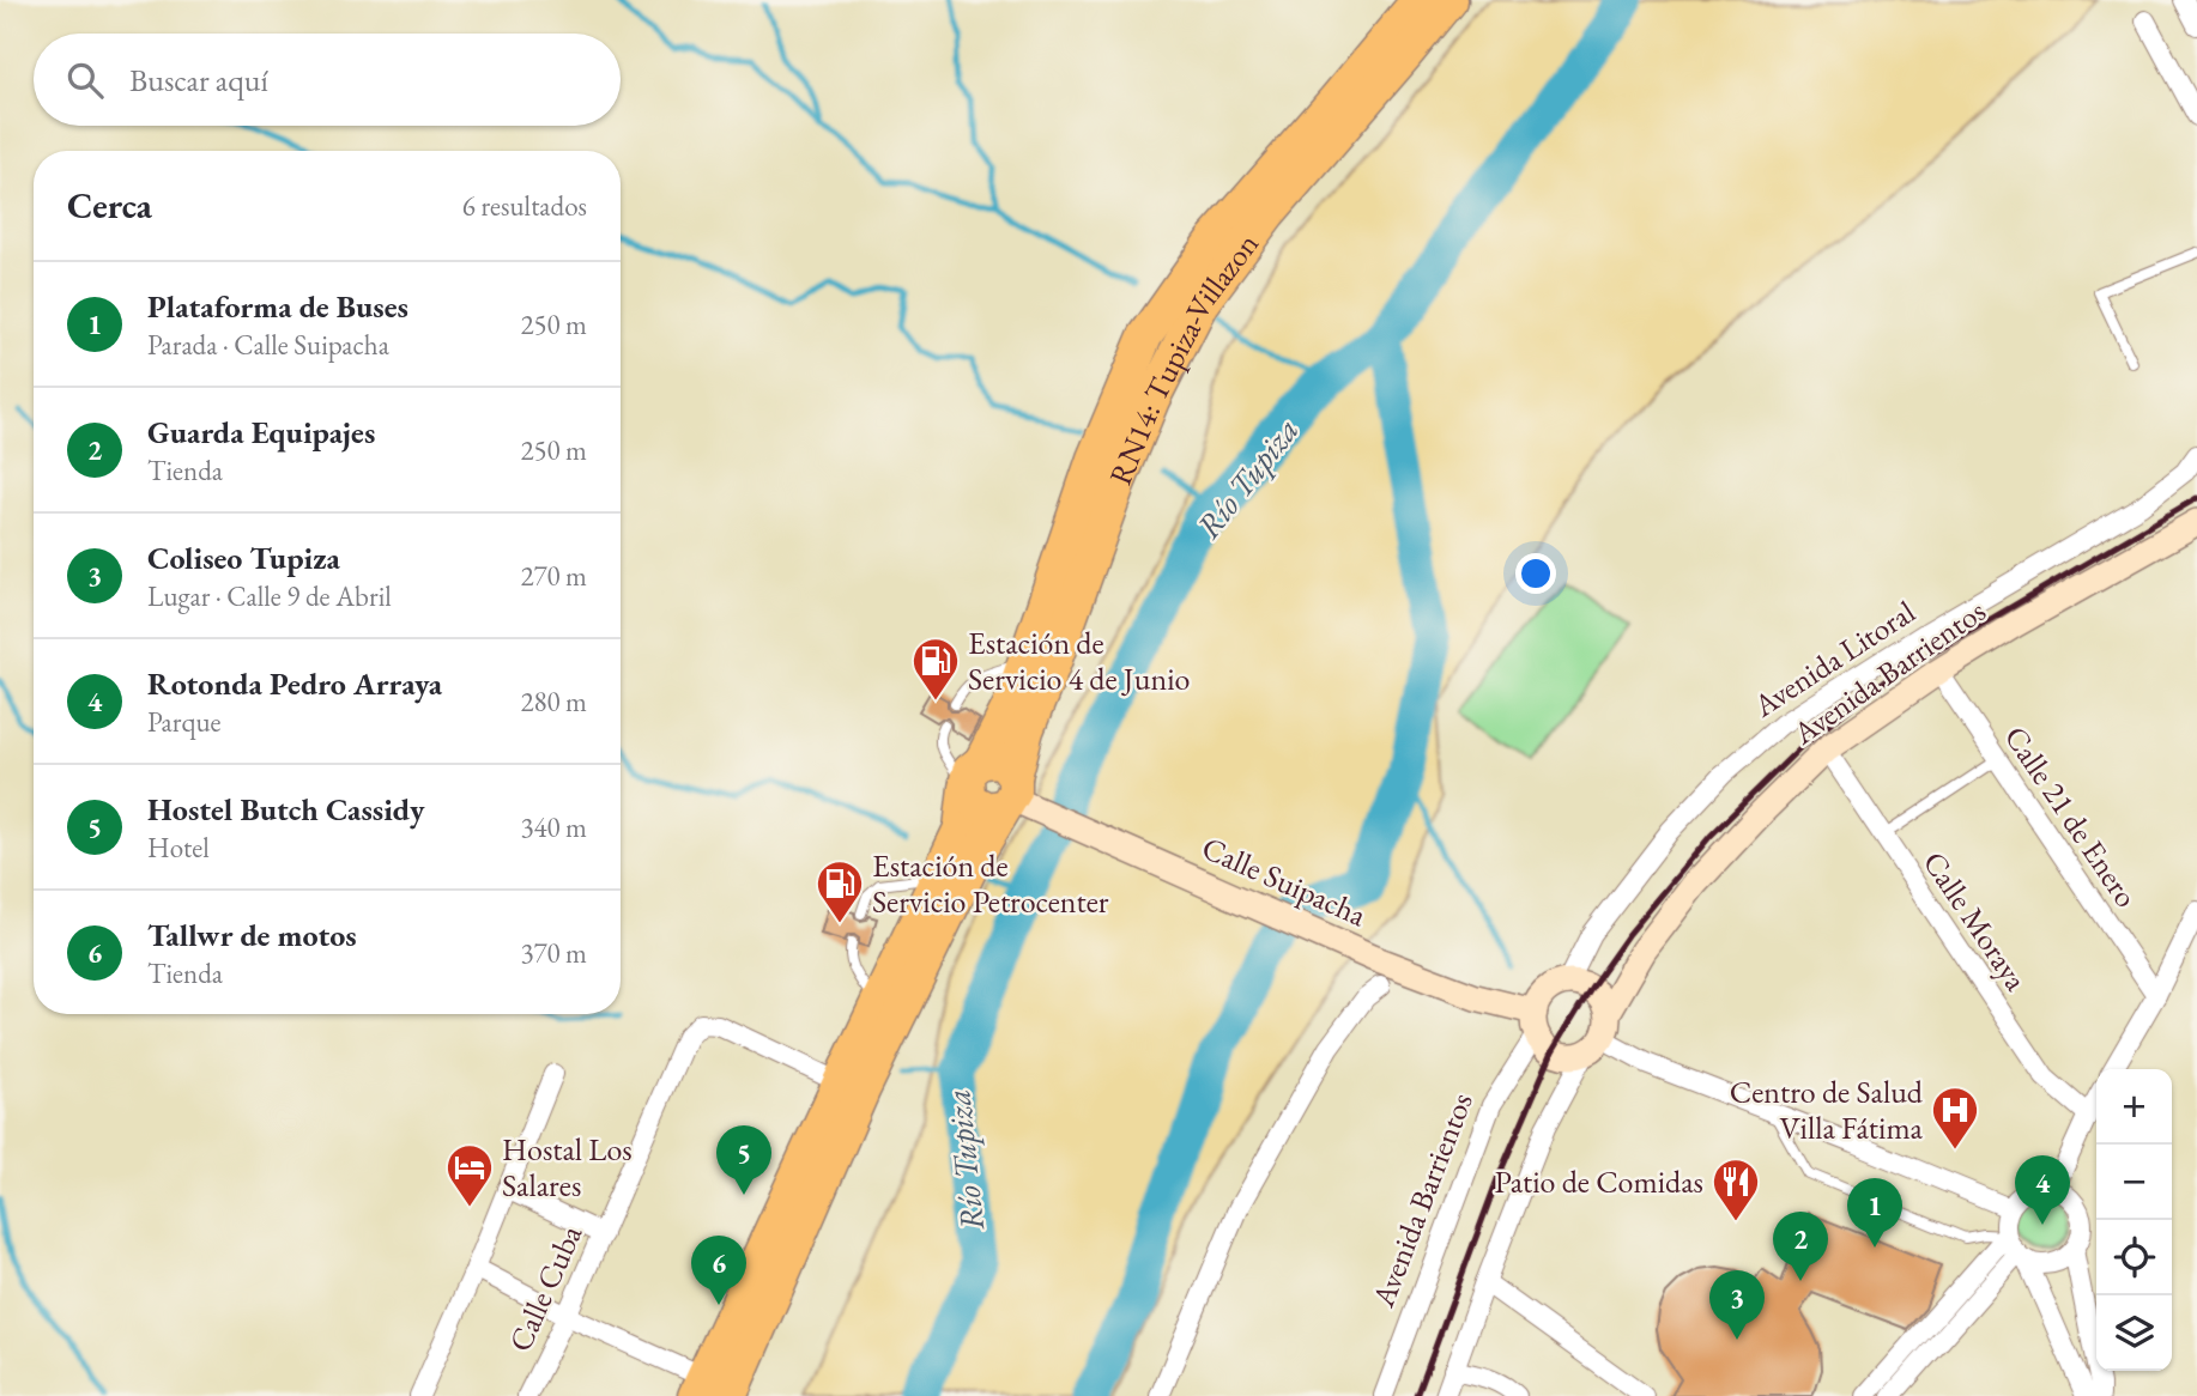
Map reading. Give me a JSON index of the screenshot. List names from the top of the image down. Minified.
{"streets":{"highway":["RN14: Tupiza-Villazon"],"street":["Avenida Litoral","Avenida Barrientos","Calle 21 de Enero","Calle Suipacha","Calle Moraya","Calle Cuba"]},"crossings":[["RN14: Tupiza-Villazon","Calle Suipacha"],["RN14: Tupiza-Villazon","Calle Cuba"],["Avenida Litoral","Avenida Barrientos"],["Avenida Litoral","Calle Suipacha"],["Avenida Barrientos","Calle 21 de Enero"],["Avenida Barrientos","Calle Suipacha"],["Avenida Barrientos","Calle Moraya"]],"water":["Río Tupiza"],"places":{"fuel station":["Estación de Servicio 4 de Junio","Estación de Servicio Petrocenter"],"hospital":["Centro de Salud Villa Fátima"],"hotel":["Hostal Los Salares"],"restaurant":["Patio de Comidas"]},"page":{"search":"Buscar aquí","heading":["Cerca","6 resultados"],"list":[{"mark":"1","name":"Plataforma de Buses","note":"Parada · Calle Suipacha","value":"250 m"},{"mark":"2","name":"Guarda Equipajes","note":"Tienda","value":"250 m"},{"mark":"3","name":"Coliseo Tupiza","note":"Lugar · Calle 9 de Abril","value":"270 m"},{"mark":"4","name":"Rotonda Pedro Arraya","note":"Parque","value":"280 m"},{"mark":"5","name":"Hostel Butch Cassidy","note":"Hotel","value":"340 m"},{"mark":"6","name":"Tallwr de motos","note":"Tienda","value":"370 m"}],"map_buttons":["+","−"],"pins":["5","4","1","2","6","3"]}}
